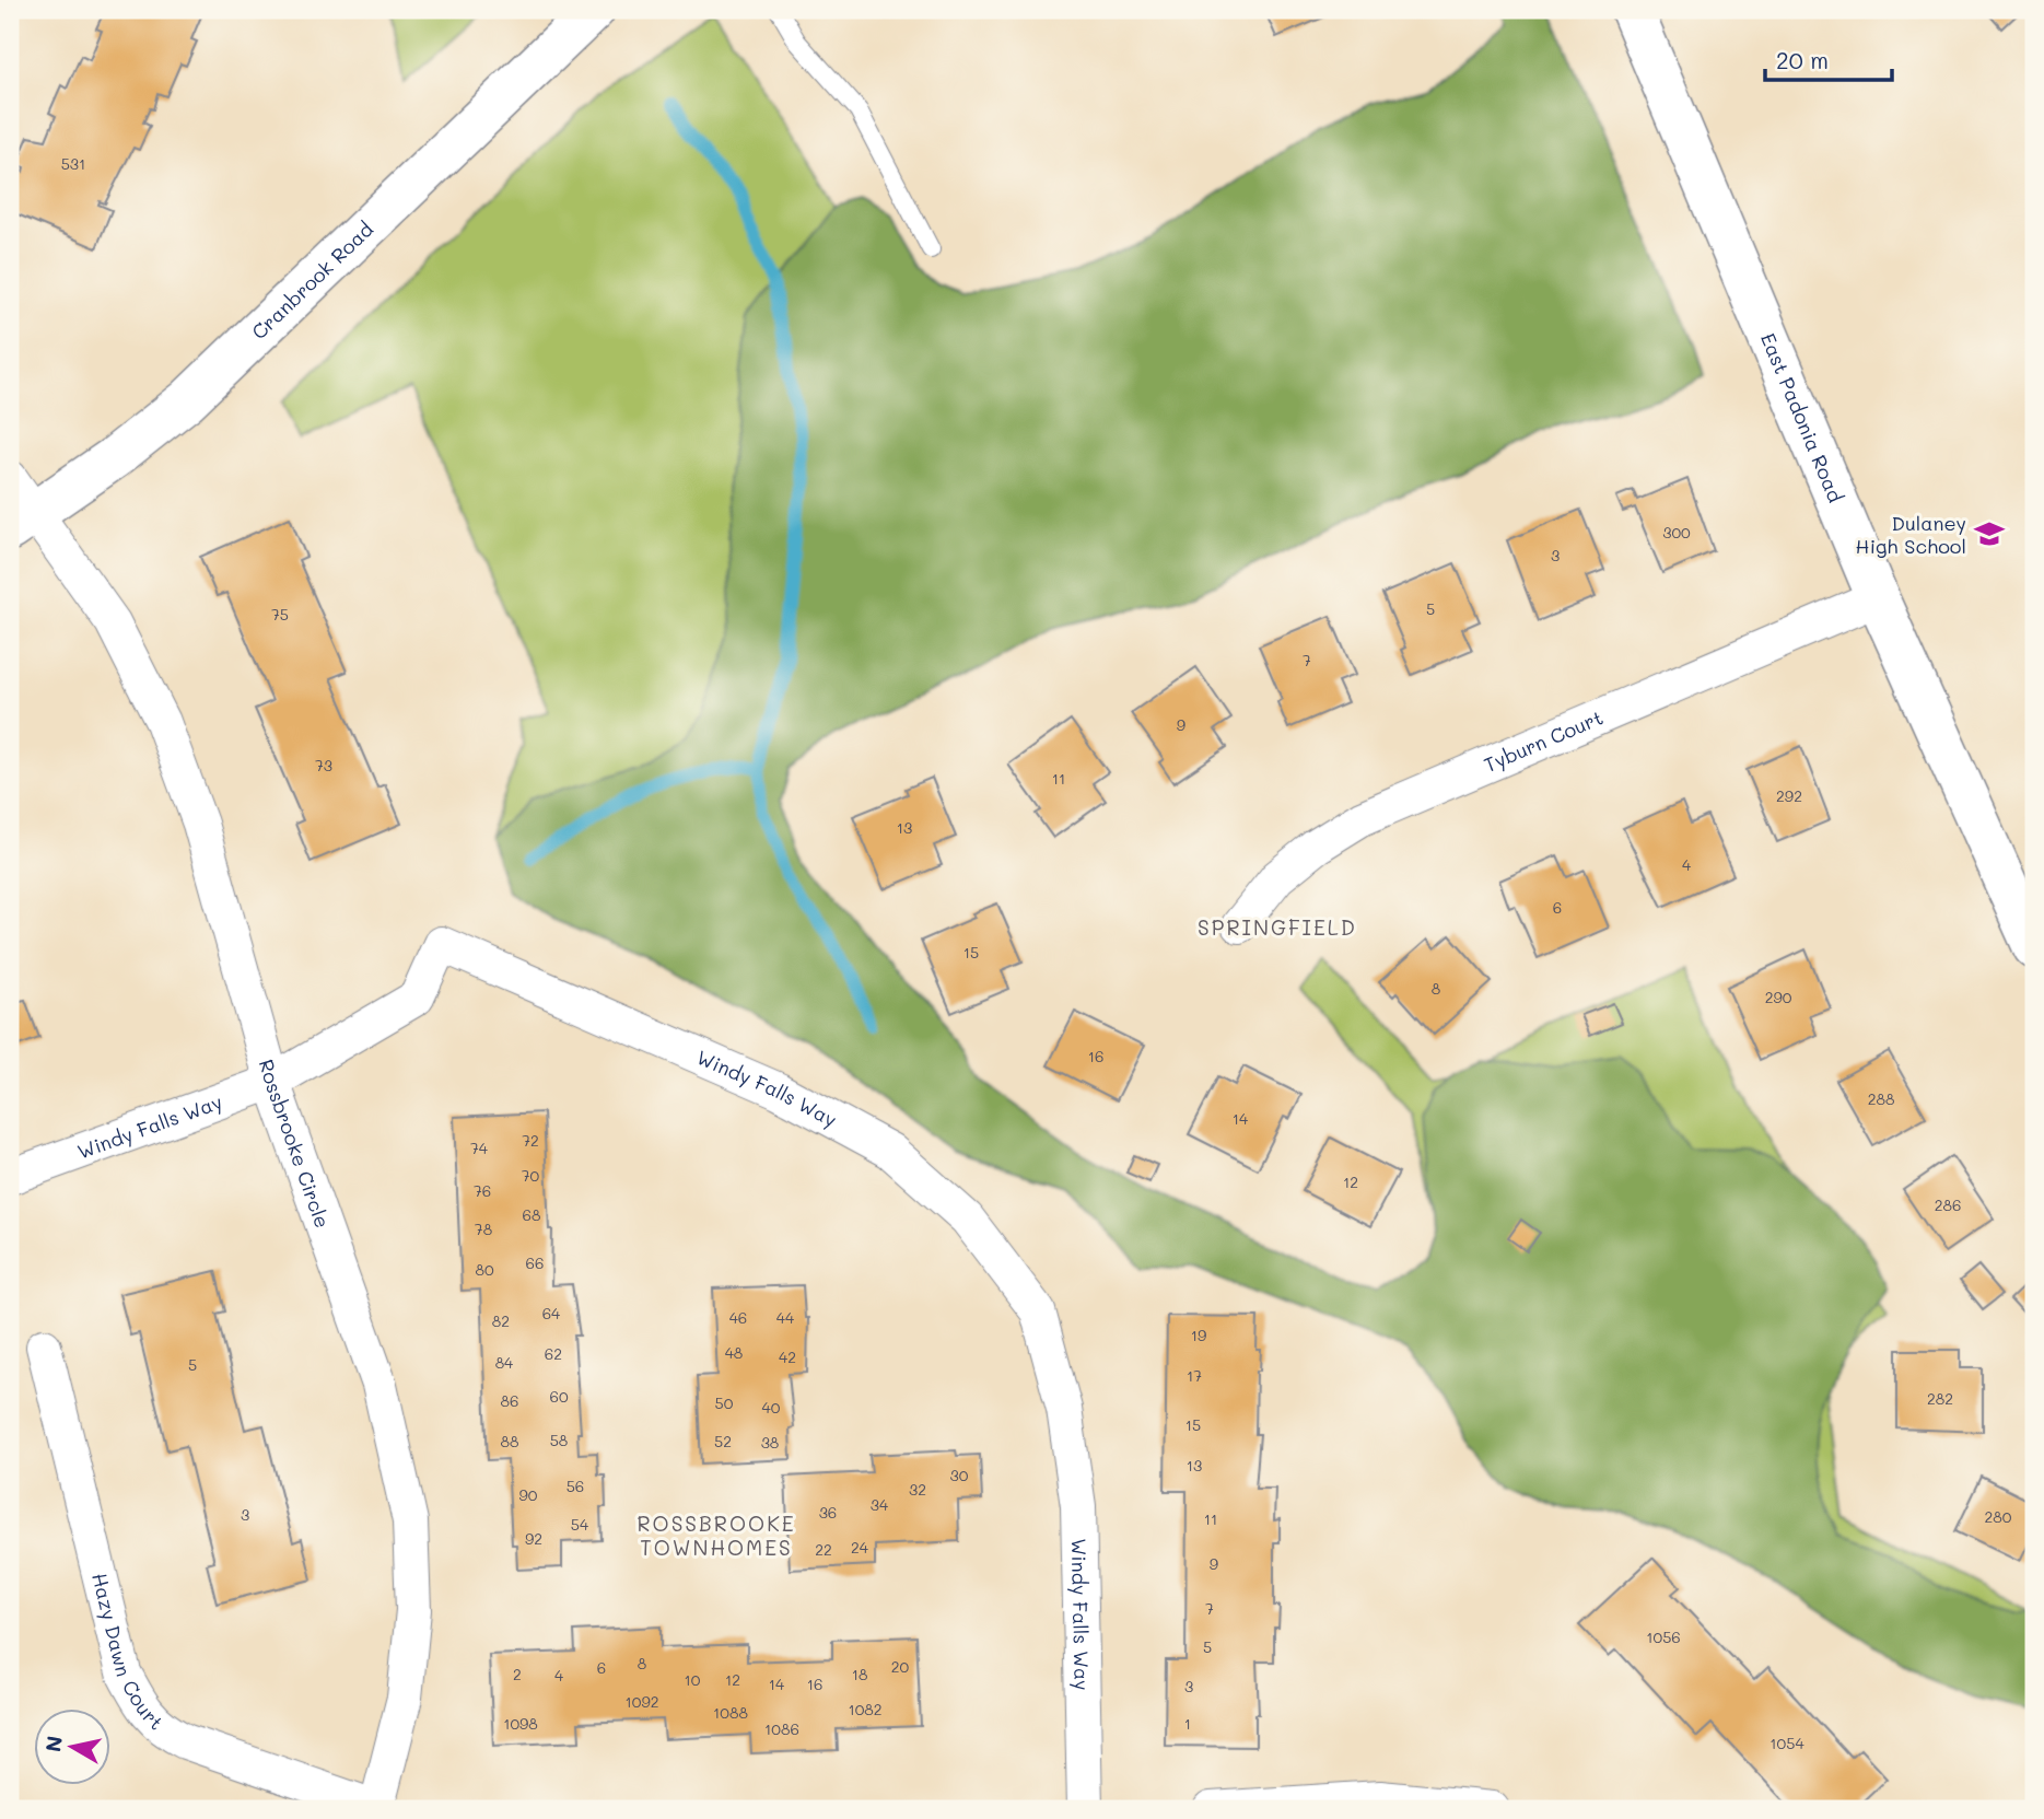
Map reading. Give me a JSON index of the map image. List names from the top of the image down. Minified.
{"streets":{"street":["Cranbrook Road","East Padonia Road","Tyburn Court","Windy Falls Way","Rossbrooke Circle","Hazy Dawn Court"]},"crossings":[["Cranbrook Road","Rossbrooke Circle"],["East Padonia Road","Tyburn Court"],["Windy Falls Way","Rossbrooke Circle"],["Rossbrooke Circle","Hazy Dawn Court"]],"districts":["SPRINGFIELD","ROSSBROOKE TOWNHOMES"],"places":{"school or university":["Dulaney High School"]},"house_numbers":["531","300","3","5","75","7","9","73","11","292","13","4","6","15","8","290","16","288","14","72","74","70","12","76","286","68","78","66","80","64","46","44","82","19","48","62","42","84","5","17","60","282","86","50","40","15","58","88","52","38","13","30","56","32","90","34","36","3","280","11","54","92","24","22","9","7","1056","5","8","20","6","2","18","4","10","12","14","16","3","1092","1082","1088","1098","1","1086","1054"],"scale_bar":"20 m","north":"left"}
